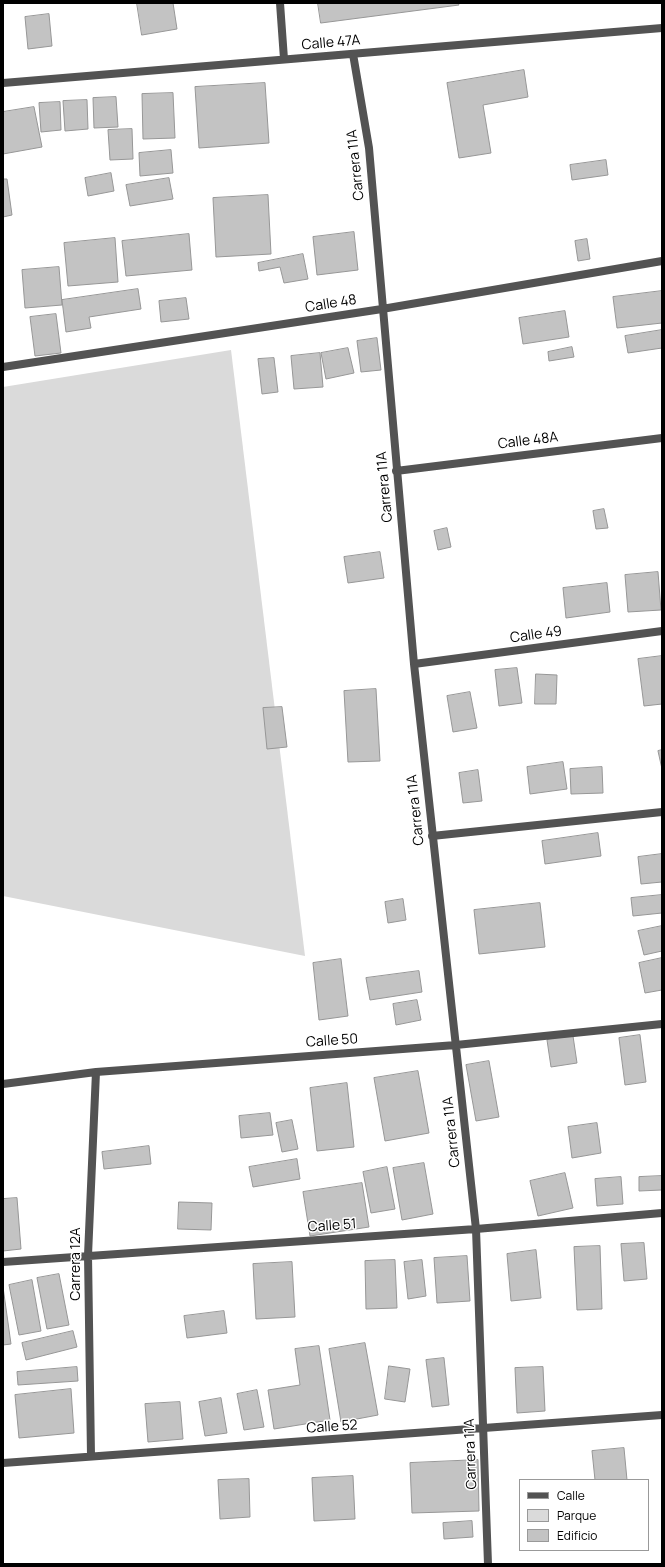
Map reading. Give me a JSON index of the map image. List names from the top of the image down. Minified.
{"streets":{"street":["Calle 47A","Carrera 11A","Calle 48","Calle 48A","Calle 49","Calle 50","Calle 51","Carrera 12A","Calle 52"]},"crossings":[["Calle 47A","Carrera 11A"],["Carrera 11A","Calle 48"],["Carrera 11A","Calle 48A"],["Carrera 11A","Calle 49"],["Carrera 11A","Calle 50"],["Carrera 11A","Calle 51"],["Carrera 11A","Calle 52"],["Calle 50","Carrera 12A"],["Calle 51","Carrera 12A"],["Carrera 12A","Calle 52"]],"legend":["Calle","Parque","Edificio"]}
